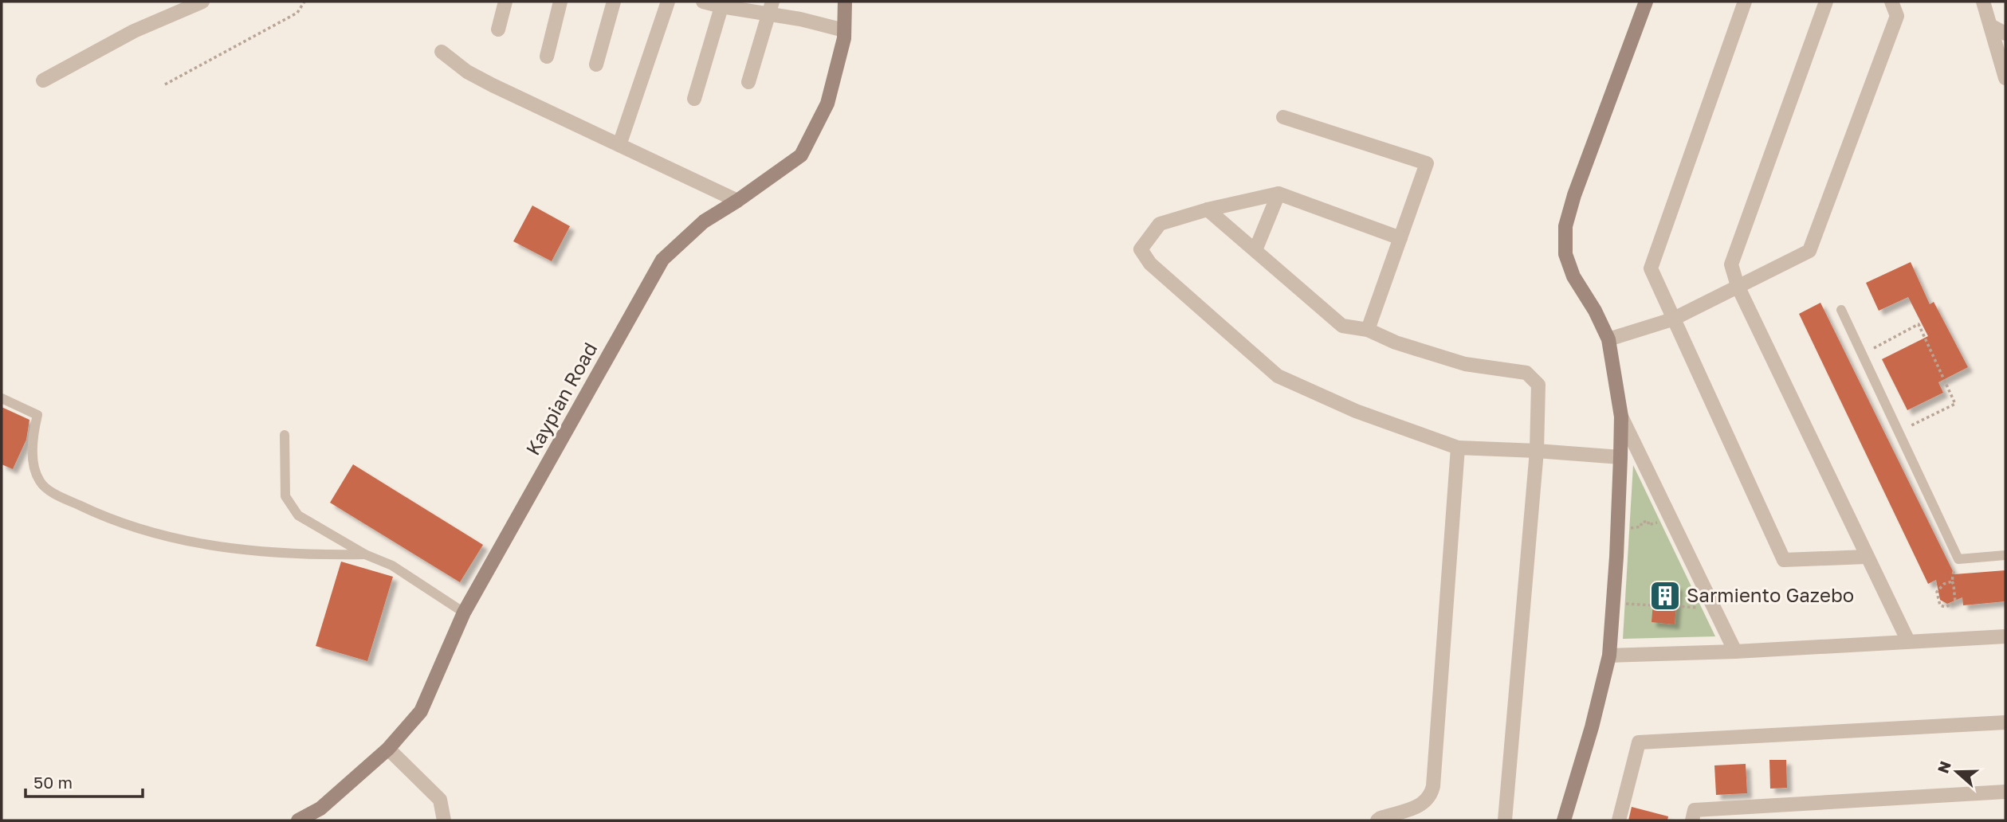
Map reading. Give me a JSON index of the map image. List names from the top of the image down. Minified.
{"streets":{"main road":["Kaypian Road"]},"places":{"building":["Sarmiento Gazebo"]},"scale_bar":"50 m","north":"left"}
